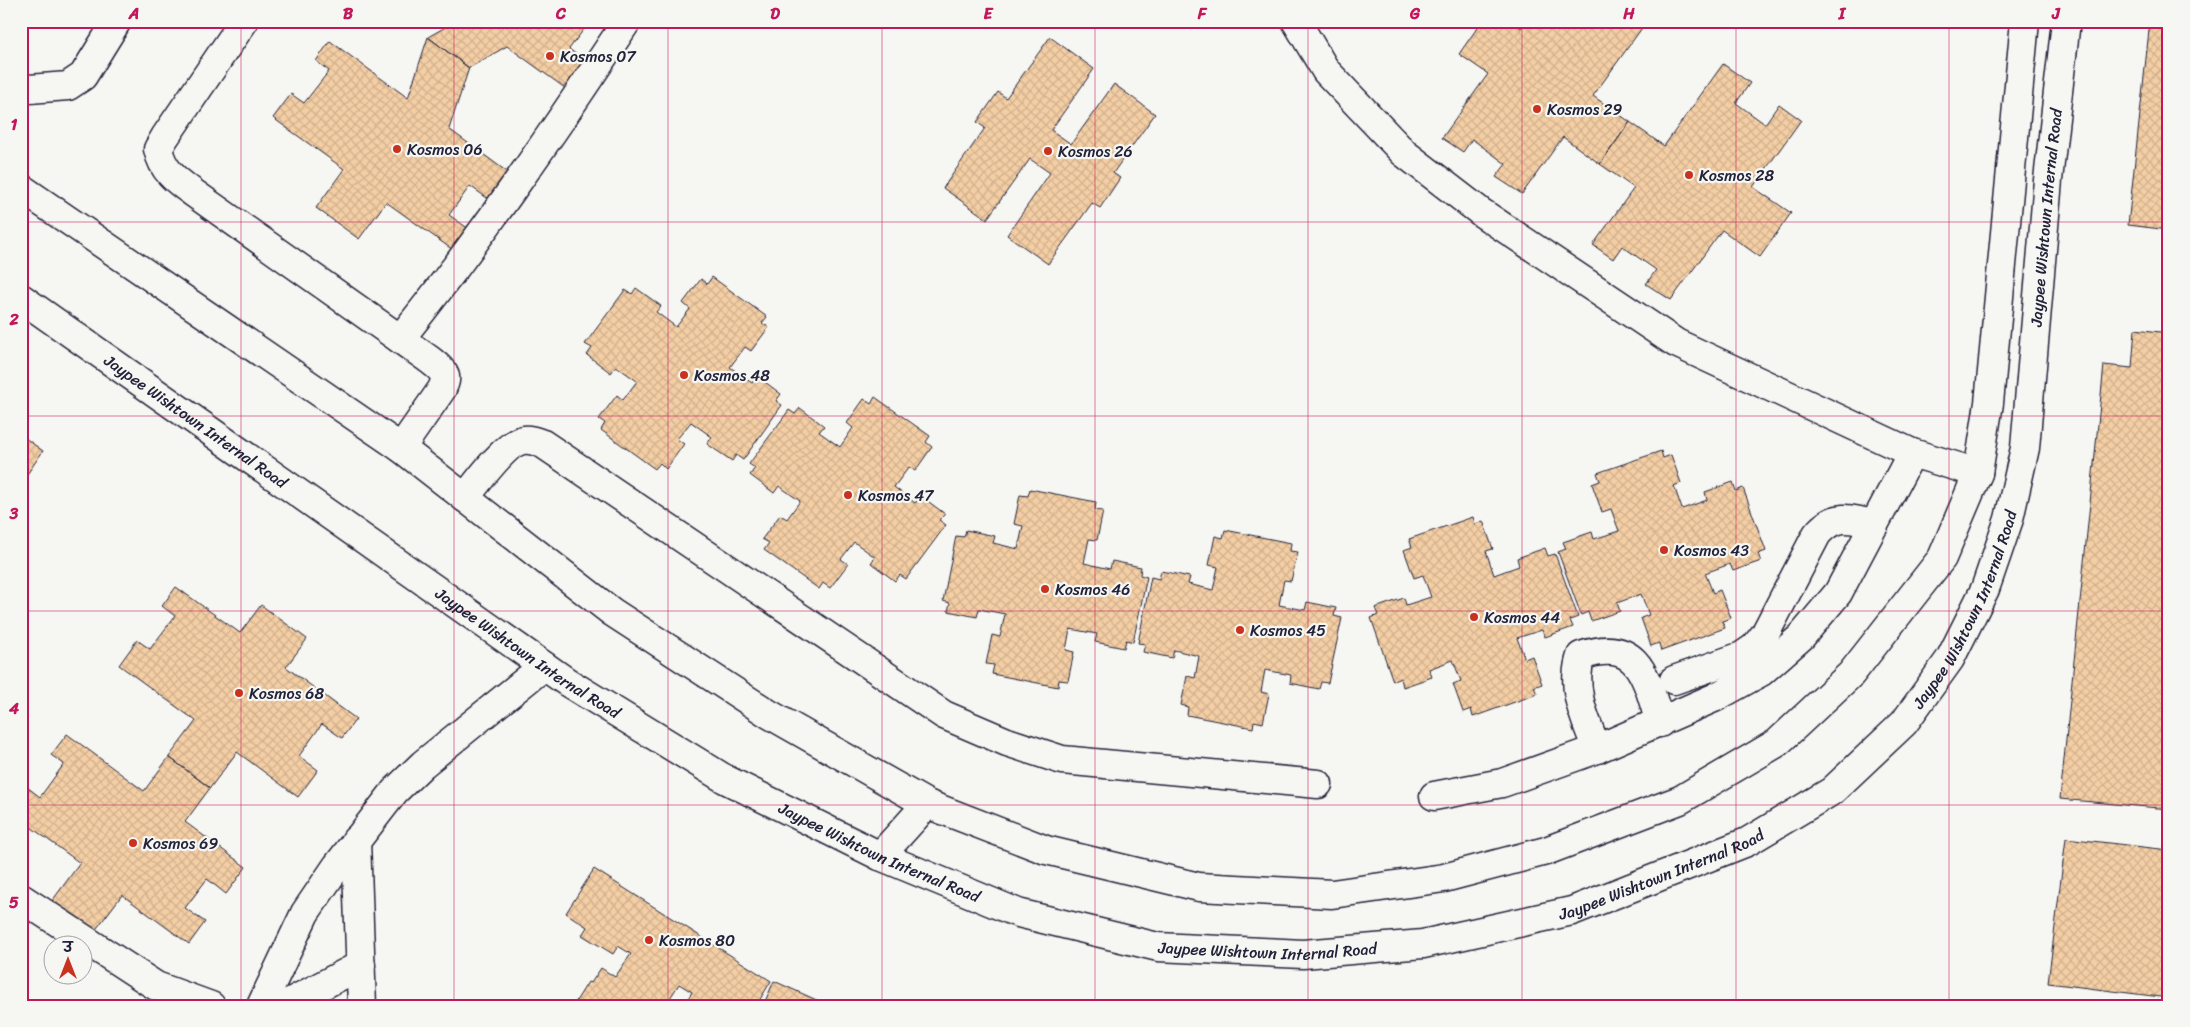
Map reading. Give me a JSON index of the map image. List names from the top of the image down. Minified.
{"streets":{"street":["Jaypee Wishtown Internal Road"]},"places":["Kosmos 07","Kosmos 29","Kosmos 06","Kosmos 26","Kosmos 28","Kosmos 48","Kosmos 47","Kosmos 43","Kosmos 46","Kosmos 44","Kosmos 45","Kosmos 68","Kosmos 69","Kosmos 80"],"north":"top","grid":{"columns":["A","B","C","D","E","F","G","H","I","J"],"rows":["1","2","3","4","5"]}}
